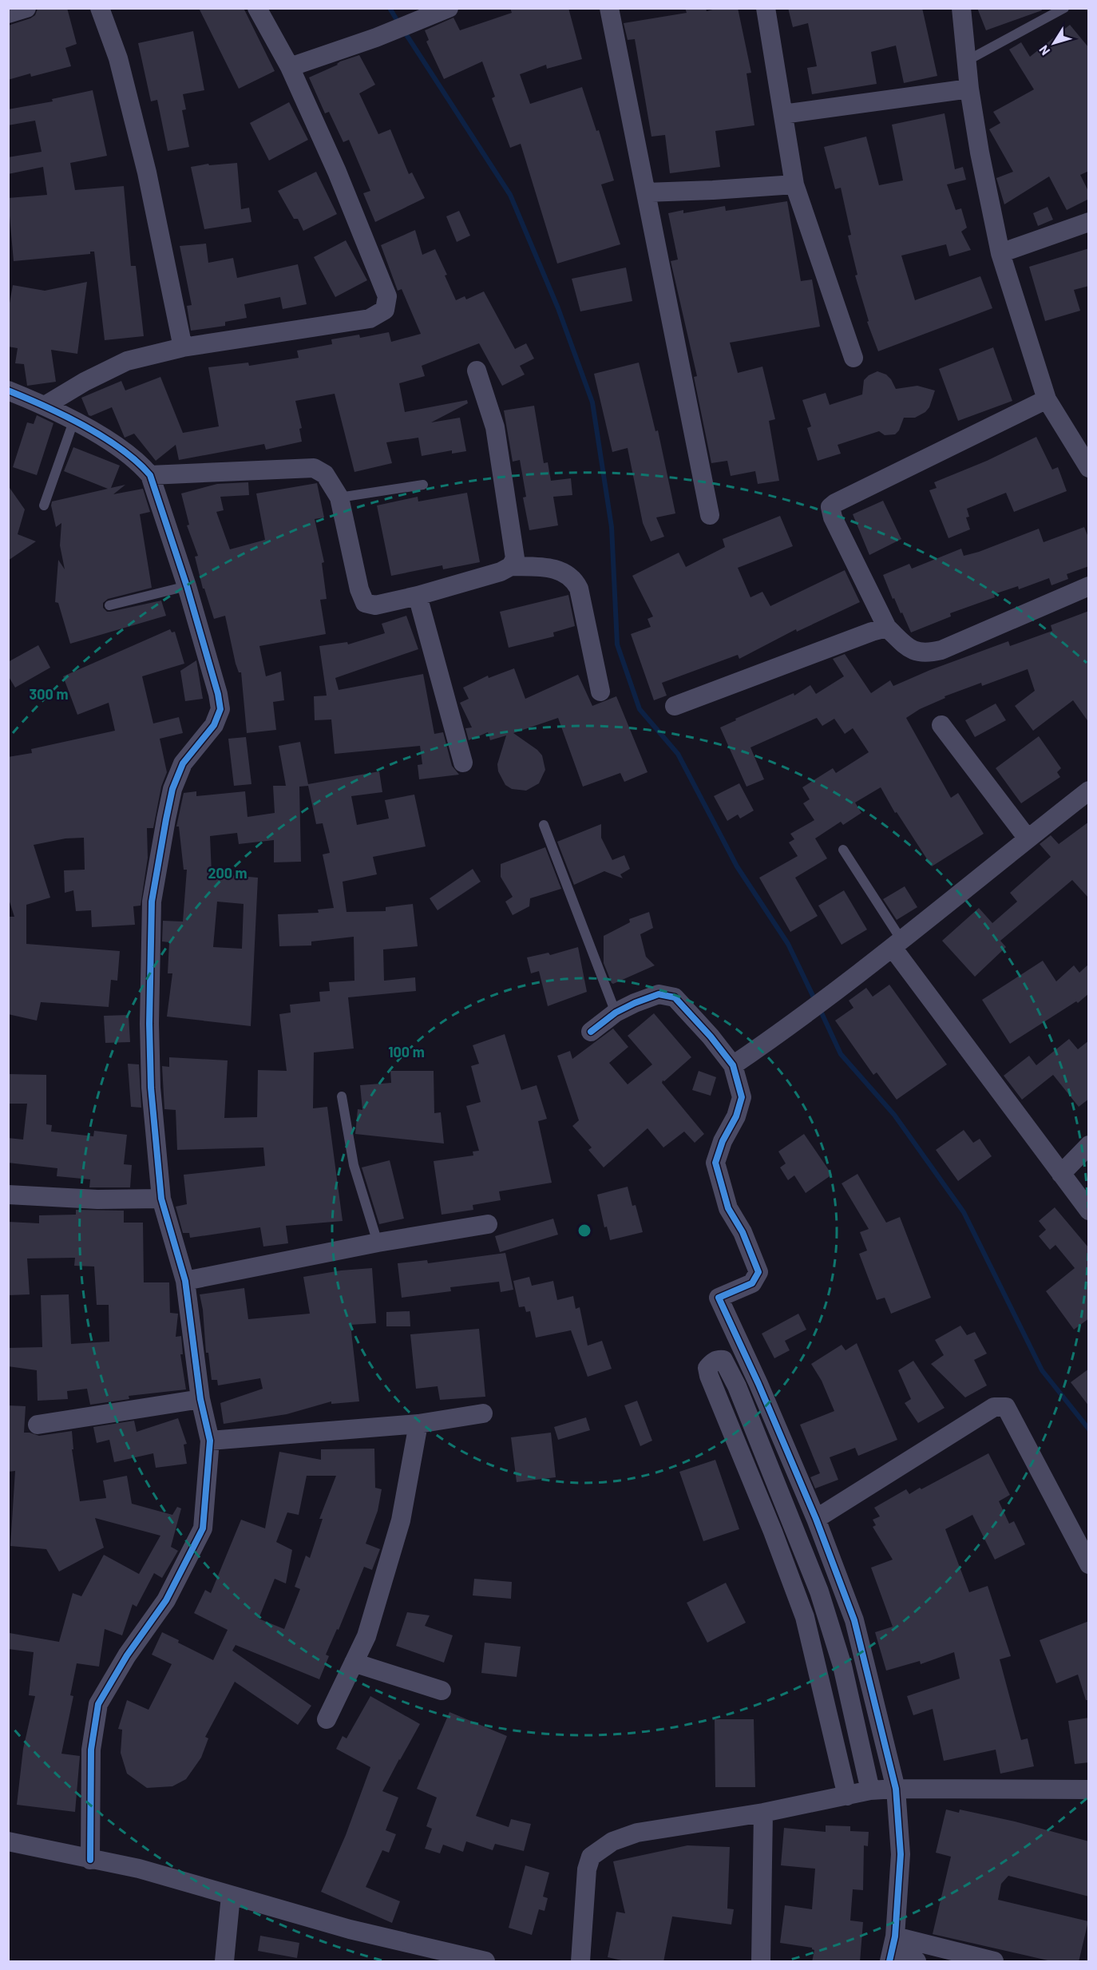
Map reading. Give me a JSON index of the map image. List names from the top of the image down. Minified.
{"north":"bottom left","rings":["300 m","200 m","100 m"]}
